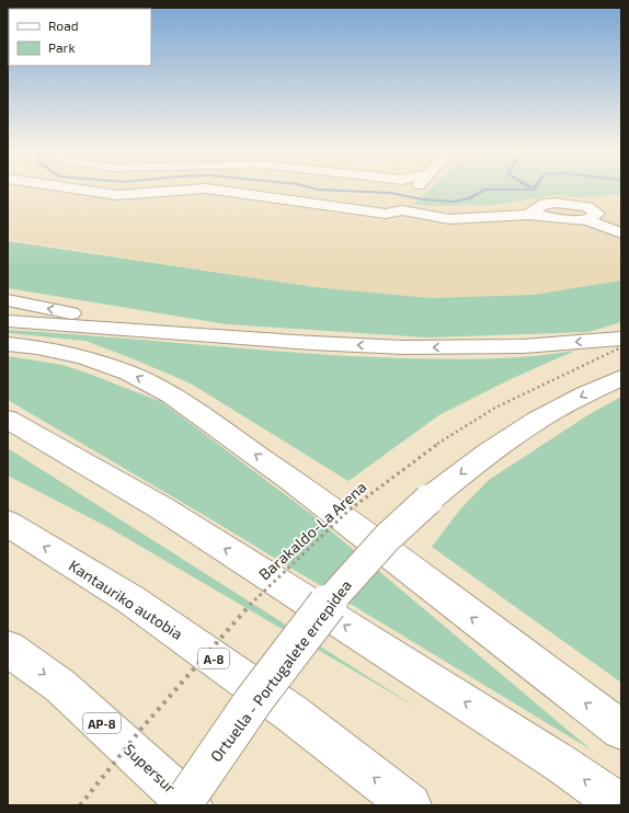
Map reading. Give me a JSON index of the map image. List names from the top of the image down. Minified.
{"streets":{"main road":["Kantauriko autobia","A-8","Ortuella - Portugalete errepidea","AP-8","Supersur"],"path":["Barakaldo-La Arena"]},"one_way":["Ortuella - Portugalete errepidea"],"legend":["Road","Park"]}
